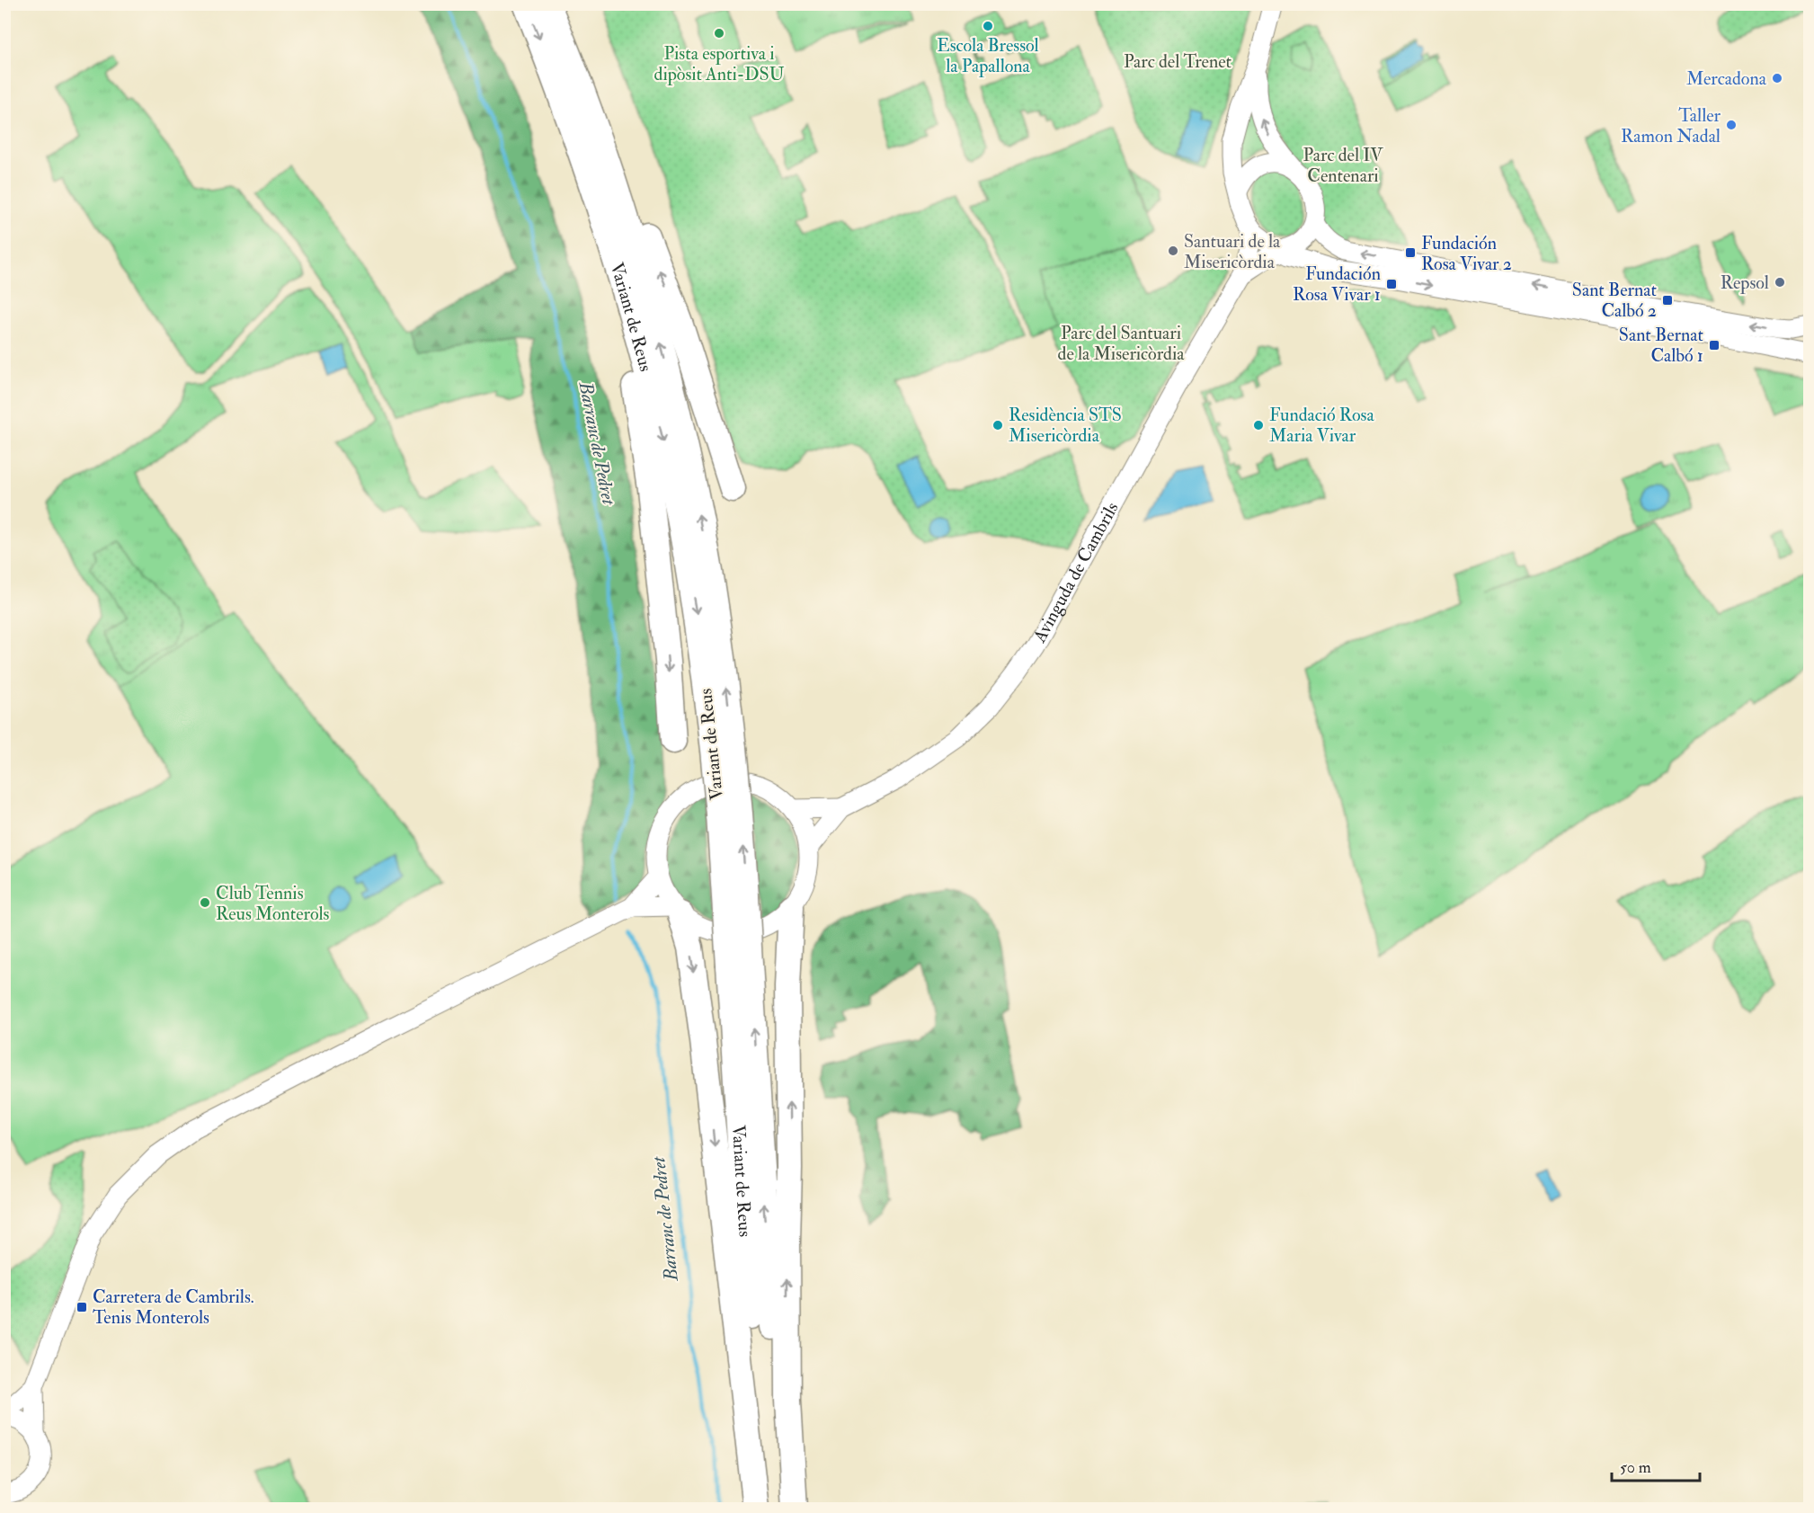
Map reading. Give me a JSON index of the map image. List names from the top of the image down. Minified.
{"streets":{"highway":["Variant de Reus"],"main road":["Avinguda de Cambrils"]},"water":["Barranc de Pedret"],"parks":["Parc del Trenet","Parc del IV Centenari","Parc del Santuari de la Misericòrdia"],"places":{"other":["Escola Bressol la Papallona","Pista esportiva i dipòsit Anti-DSU","Mercadona","Taller Ramon Nadal","Santuari de la Misericòrdia","Repsol","Residència STS Misericòrdia","Fundació Rosa Maria Vivar","Club Tennis Reus Monterols"],"transit":["Fundación Rosa Vivar 2","Fundación Rosa Vivar 1","Sant Bernat Calbó 2","Sant Bernat Calbó 1","Carretera de Cambrils. Tenis Monterols"]},"scale_bar":"50 m"}
